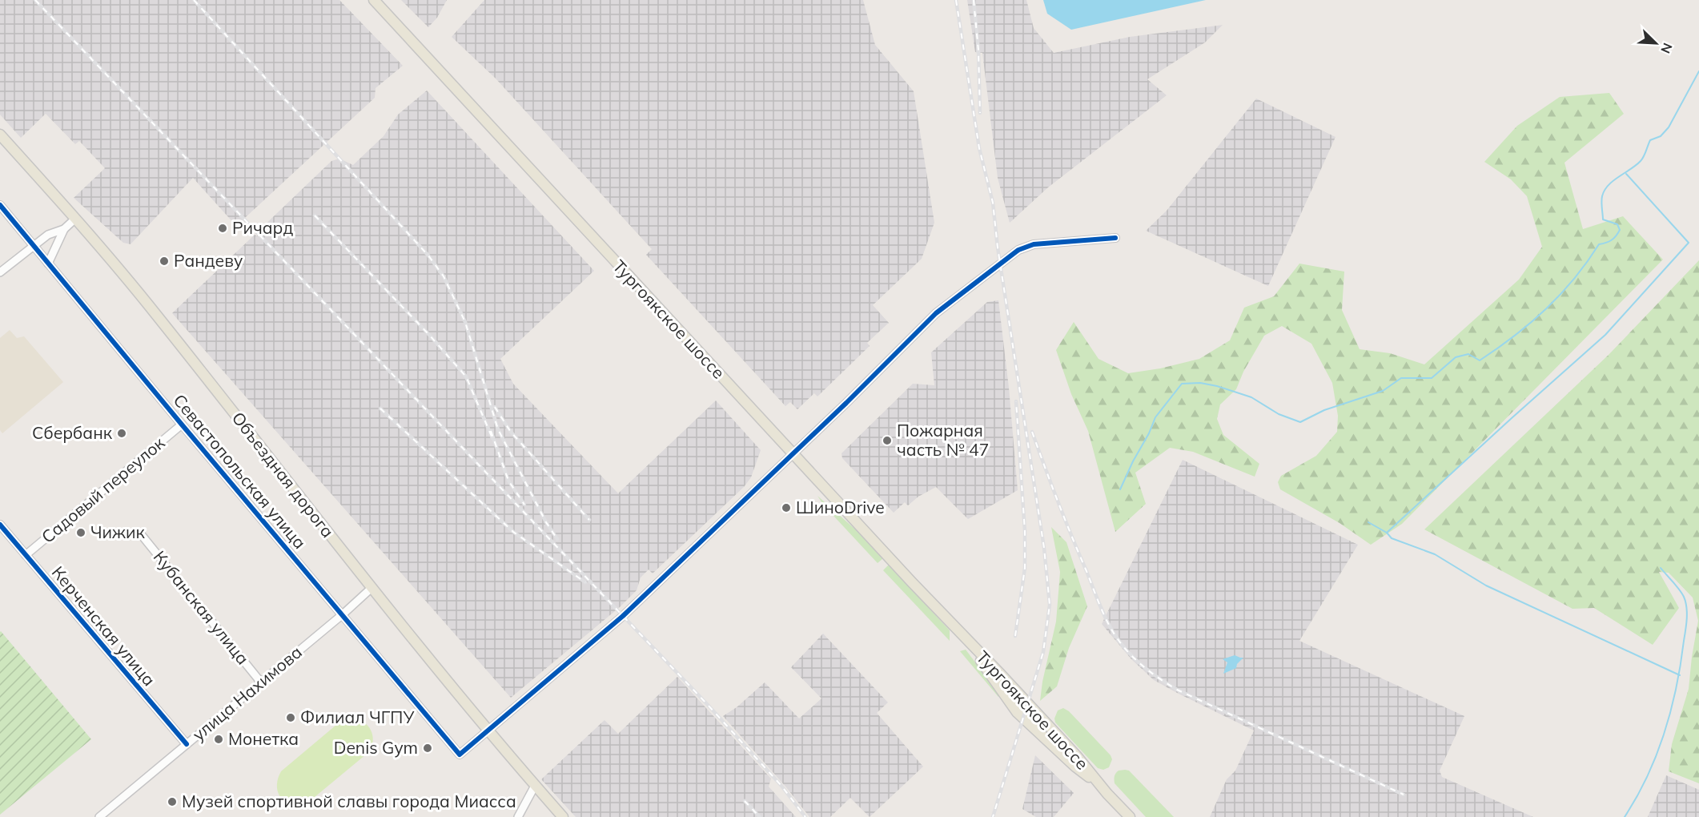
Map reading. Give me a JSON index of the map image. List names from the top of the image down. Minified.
{"streets":{"main road":["Тургоякское шоссе","Объездная дорога"],"street":["Севастопольская улица","Садовый переулок","Кубанская улица","Керченская улица","улица Нахимова"]},"crossings":[["Севастопольская улица","Объездная дорога"],["Севастопольская улица","Садовый переулок"],["Севастопольская улица","улица Нахимова"],["Объездная дорога","улица Нахимова"],["Садовый переулок","Керченская улица"],["Кубанская улица","улица Нахимова"],["Керченская улица","улица Нахимова"]],"places":["Ричард","Рандеву","Сбербанк","Пожарная часть № 47","ШиноDrive","Чижик","Филиал ЧГПУ","Монетка","Denis Gym","Музей спортивной славы города Миасса"],"north":"bottom right"}
